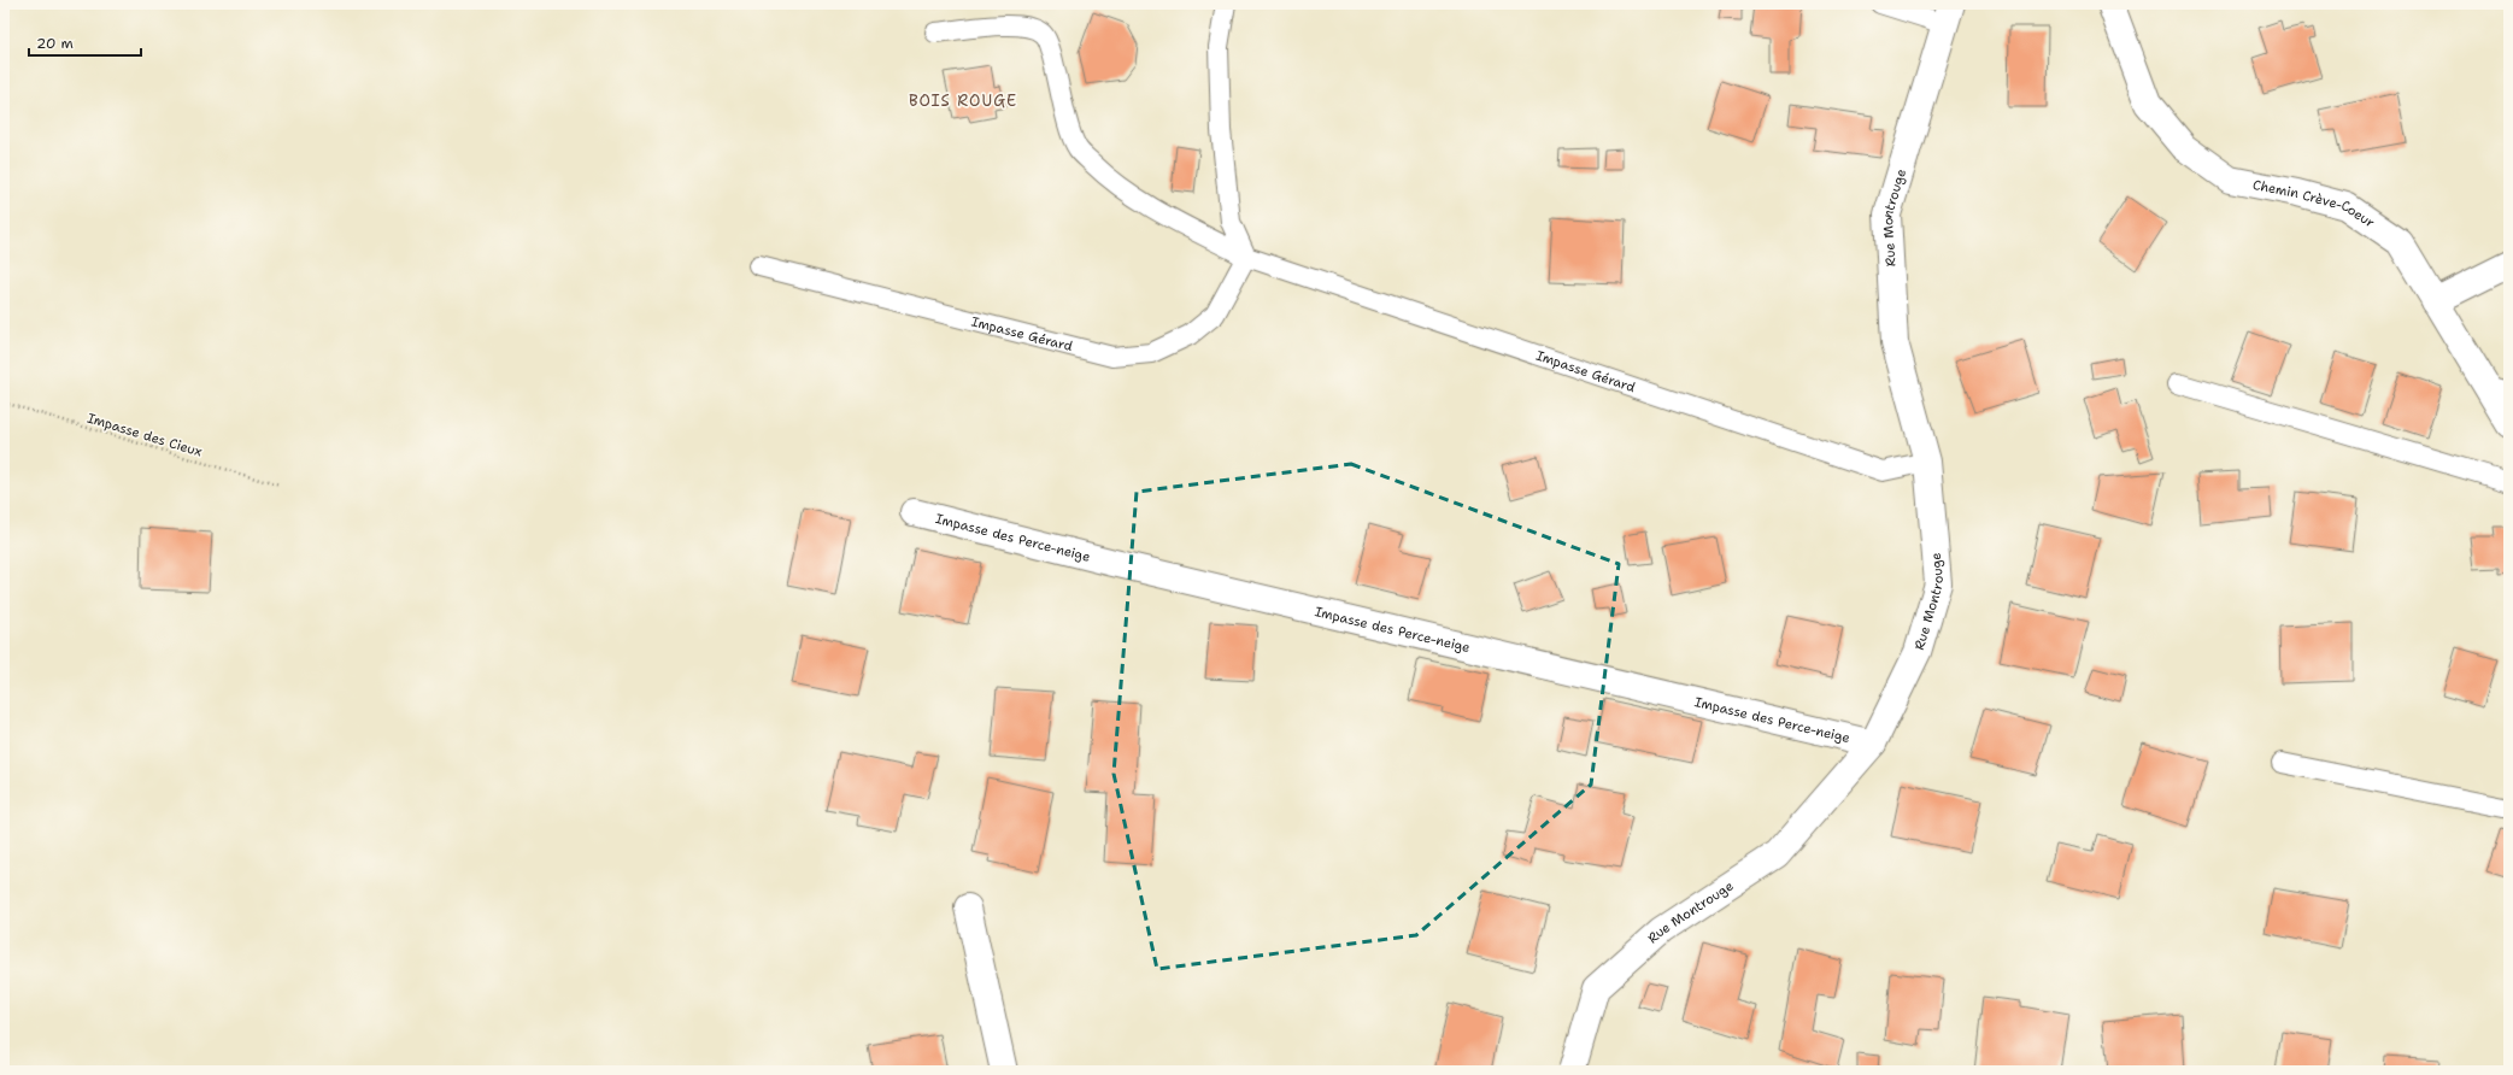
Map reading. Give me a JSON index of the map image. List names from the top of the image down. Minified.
{"streets":{"main road":["Chemin Crève-Coeur","Rue Montrouge","Impasse des Perce-neige"],"lane":["Impasse Gérard"],"path":["Impasse des Cieux"]},"crossings":[["Rue Montrouge","Impasse Gérard"],["Rue Montrouge","Impasse des Perce-neige"]],"districts":["BOIS ROUGE"],"scale_bar":"20 m"}
